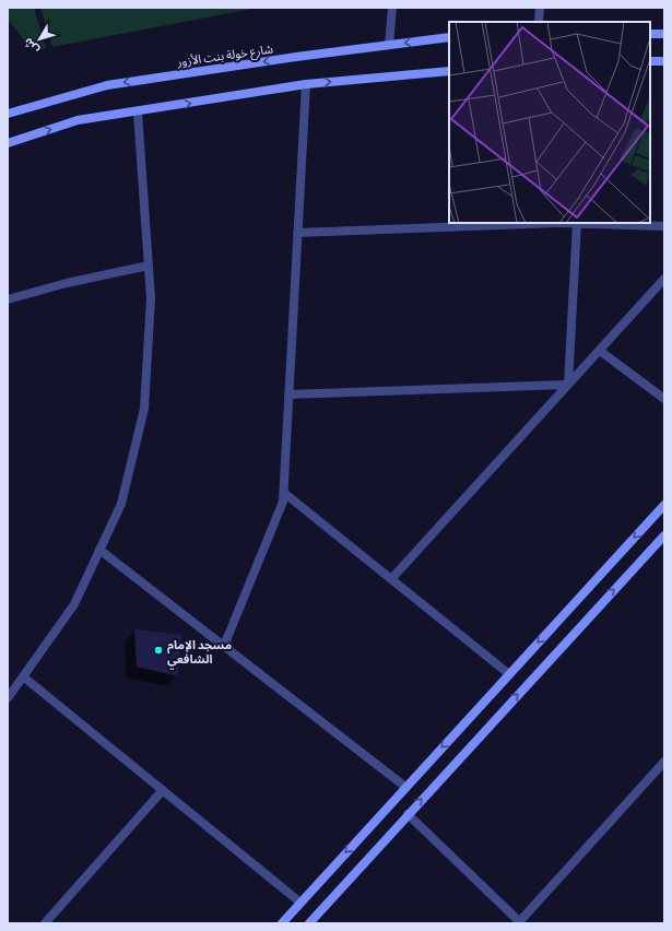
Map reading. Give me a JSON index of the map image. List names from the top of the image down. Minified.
{"streets":{"street":["شارع خولة بنت الأزور"]},"places":["مسجد الإمام الشافعي"],"north":"bottom left"}
